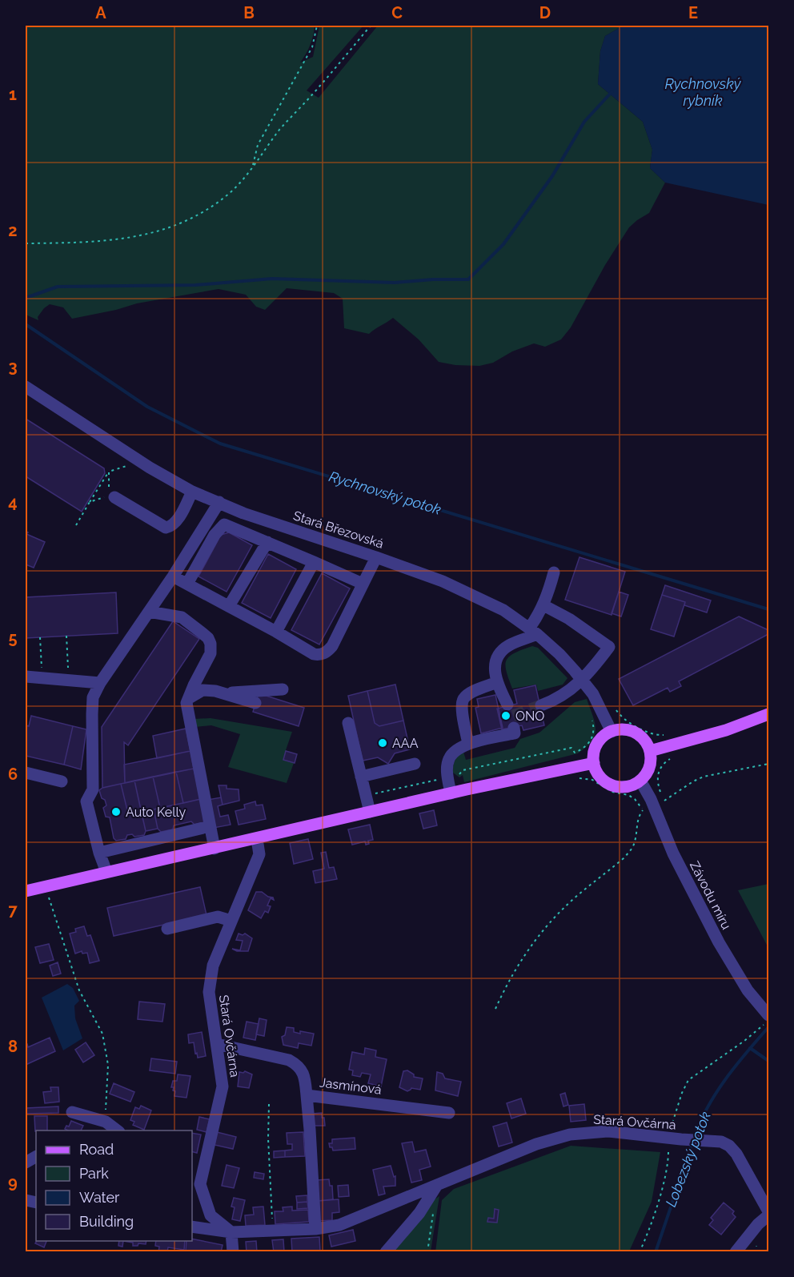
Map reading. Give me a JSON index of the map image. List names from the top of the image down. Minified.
{"streets":{"street":["Stará Březovská","Závodu míru","Stará Ovčárna","Jasmínová"]},"crossings":[["Stará Březovská","Závodu míru"],["Stará Ovčárna","Jasmínová"]],"water":["Rychnovský rybník","Rychnovský potok","Lobezský potok"],"places":["ONO","AAA","Auto Kelly"],"legend":["Road","Park","Water","Building"],"grid":{"columns":["A","B","C","D","E"],"rows":["1","2","3","4","5","6","7","8","9"]}}
